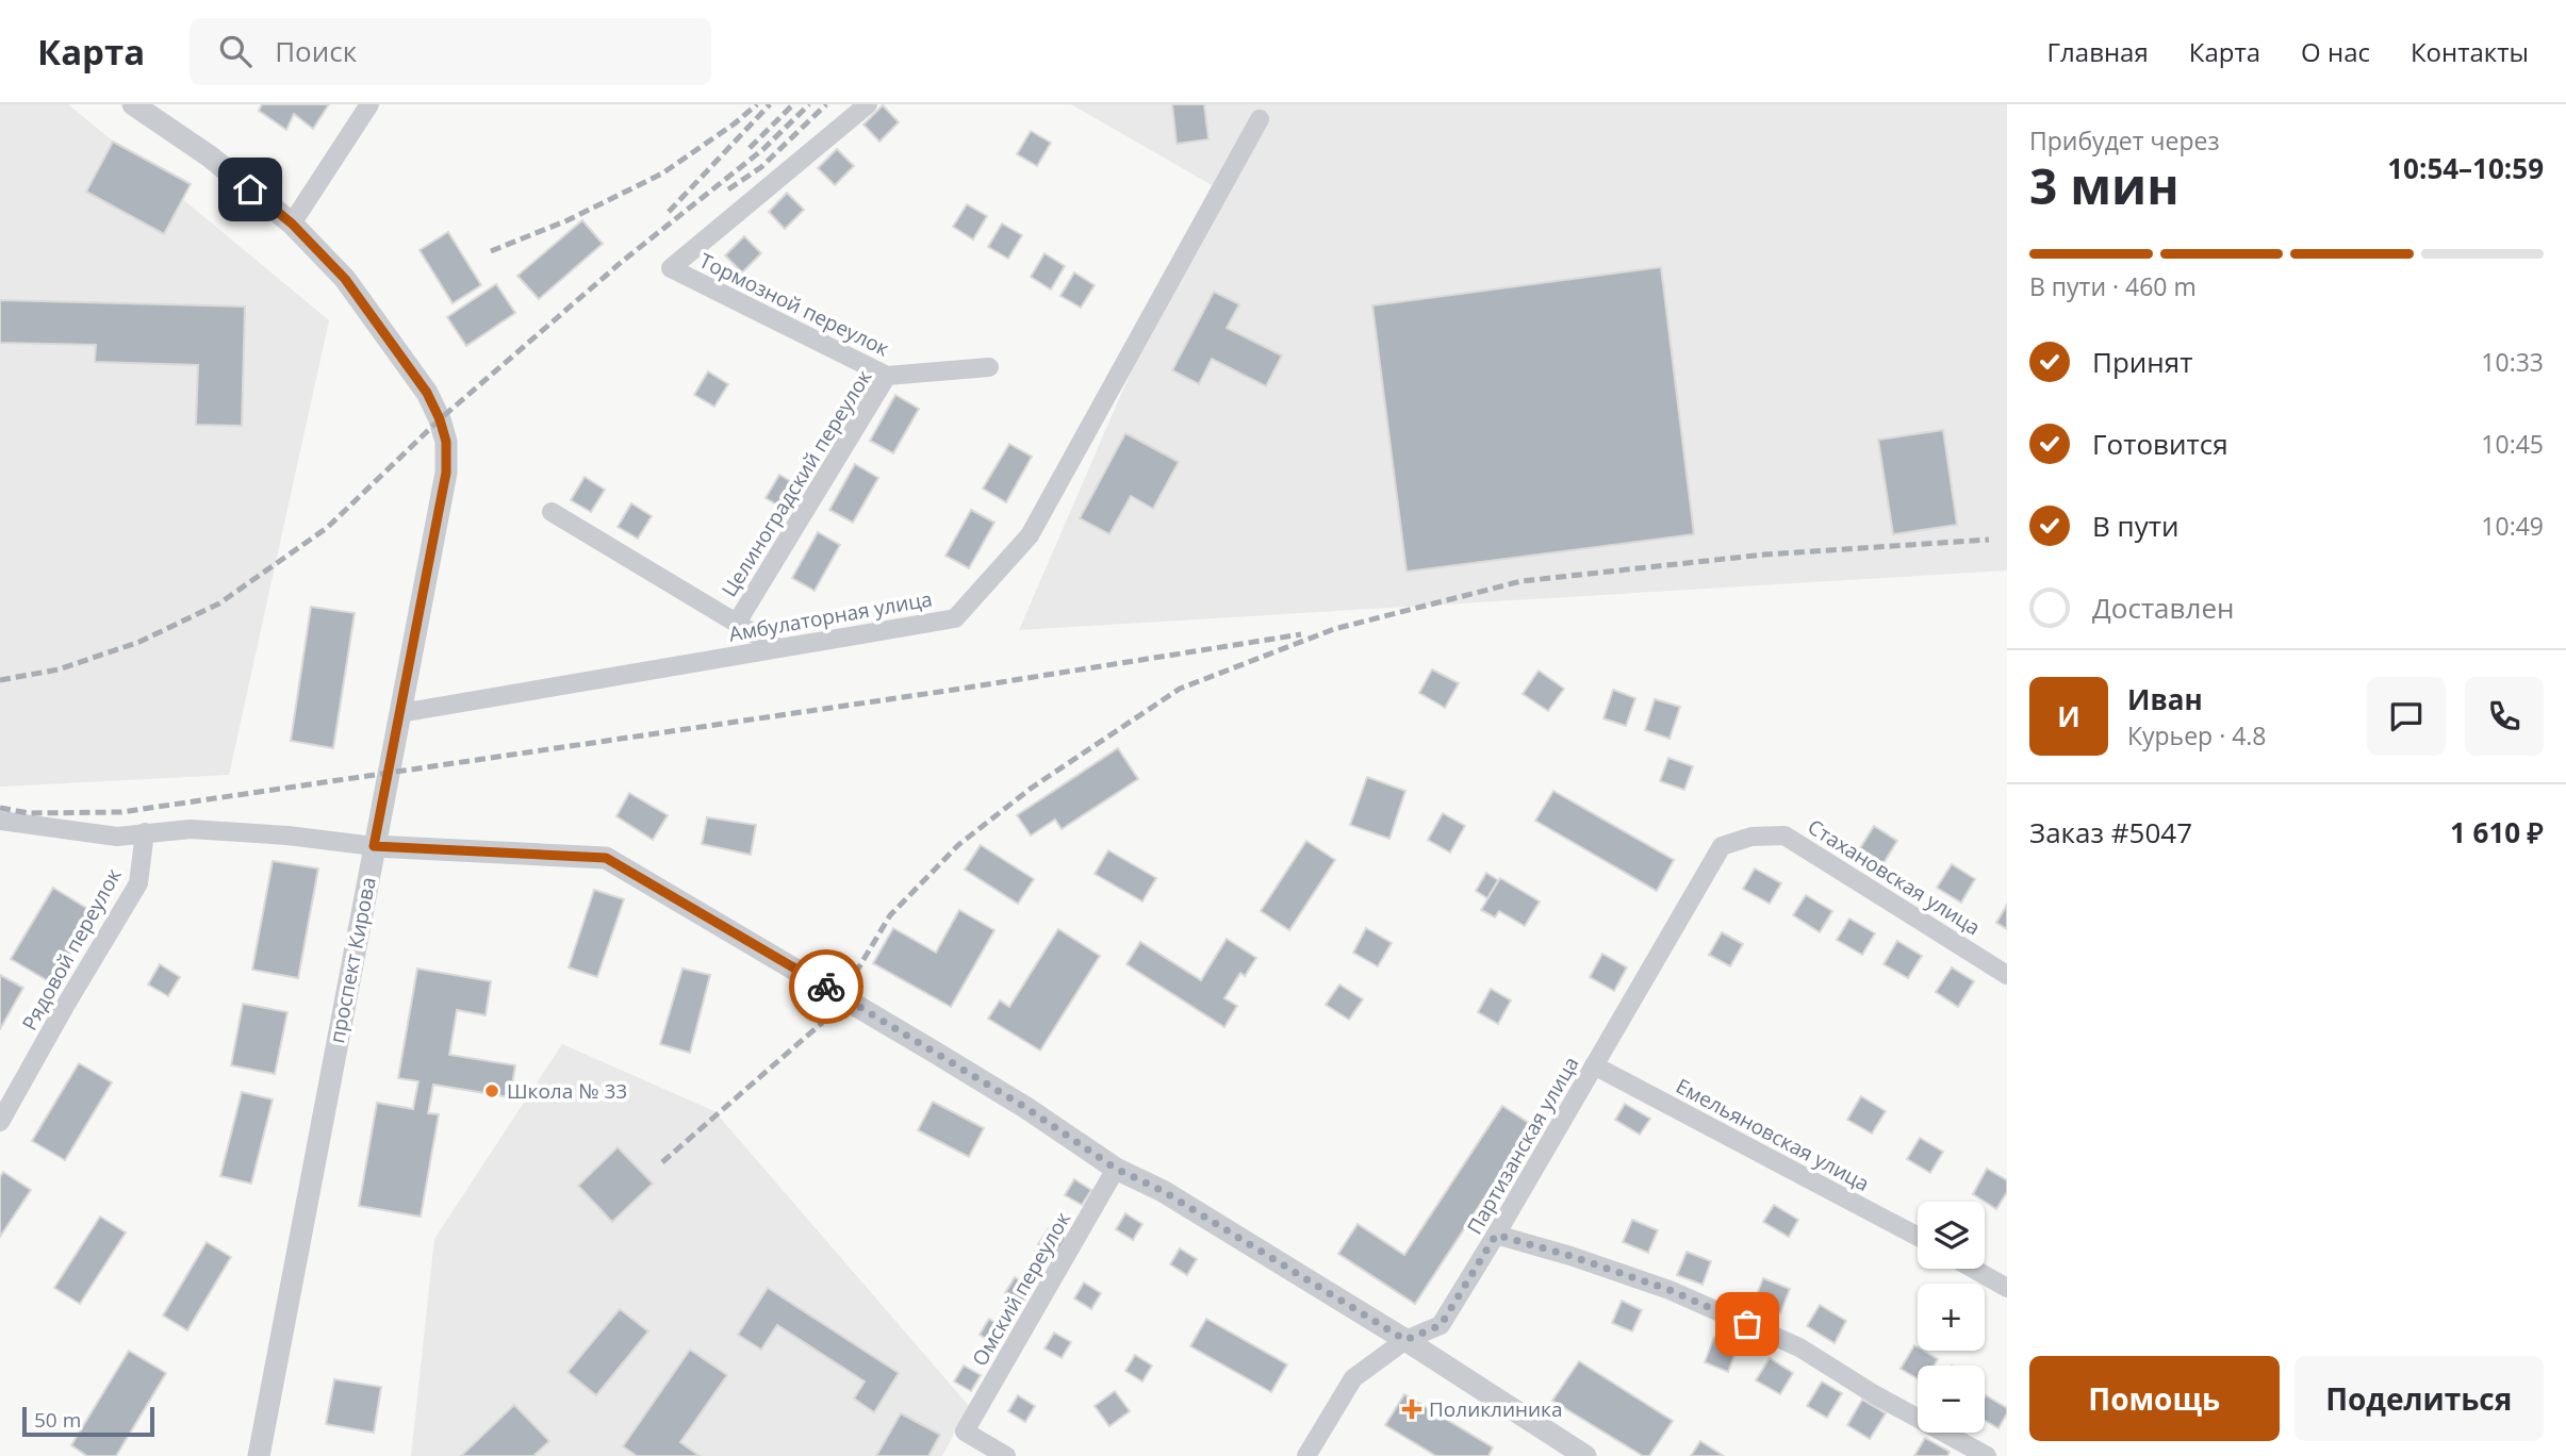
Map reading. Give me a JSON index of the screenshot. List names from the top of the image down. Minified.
{"streets":{"street":["Тормозной переулок","Целиноградский переулок","Амбулаторная улица","Стахановская улица","Рядовой переулок","проспект Кирова","Емельяновская улица","Партизанская улица","Омский переулок"]},"crossings":[["Тормозной переулок","Целиноградский переулок"],["Амбулаторная улица","проспект Кирова"],["Стахановская улица","Партизанская улица"],["Емельяновская улица","Партизанская улица"]],"places":{"other":["Школа № 33"],"health":["Поликлиника"]},"scale_bar":"50 m","page":{"header":"Карта","search":"Поиск","nav":["Главная","Карта","О нас","Контакты"],"heading":["3 мин","Прибудет через","10:54–10:59"],"panel":["Иван","Курьер · 4.8","Заказ #5047","1 610 ₽"],"bar":"В пути · 460 m","list":[["Принят","10:33"],["Готовится","10:45"],["В пути","10:49"],"Доставлен"],"round":"И","map_buttons":["+","−"],"buttons":["Помощь","Поделиться"],"scale":"50 m"}}
